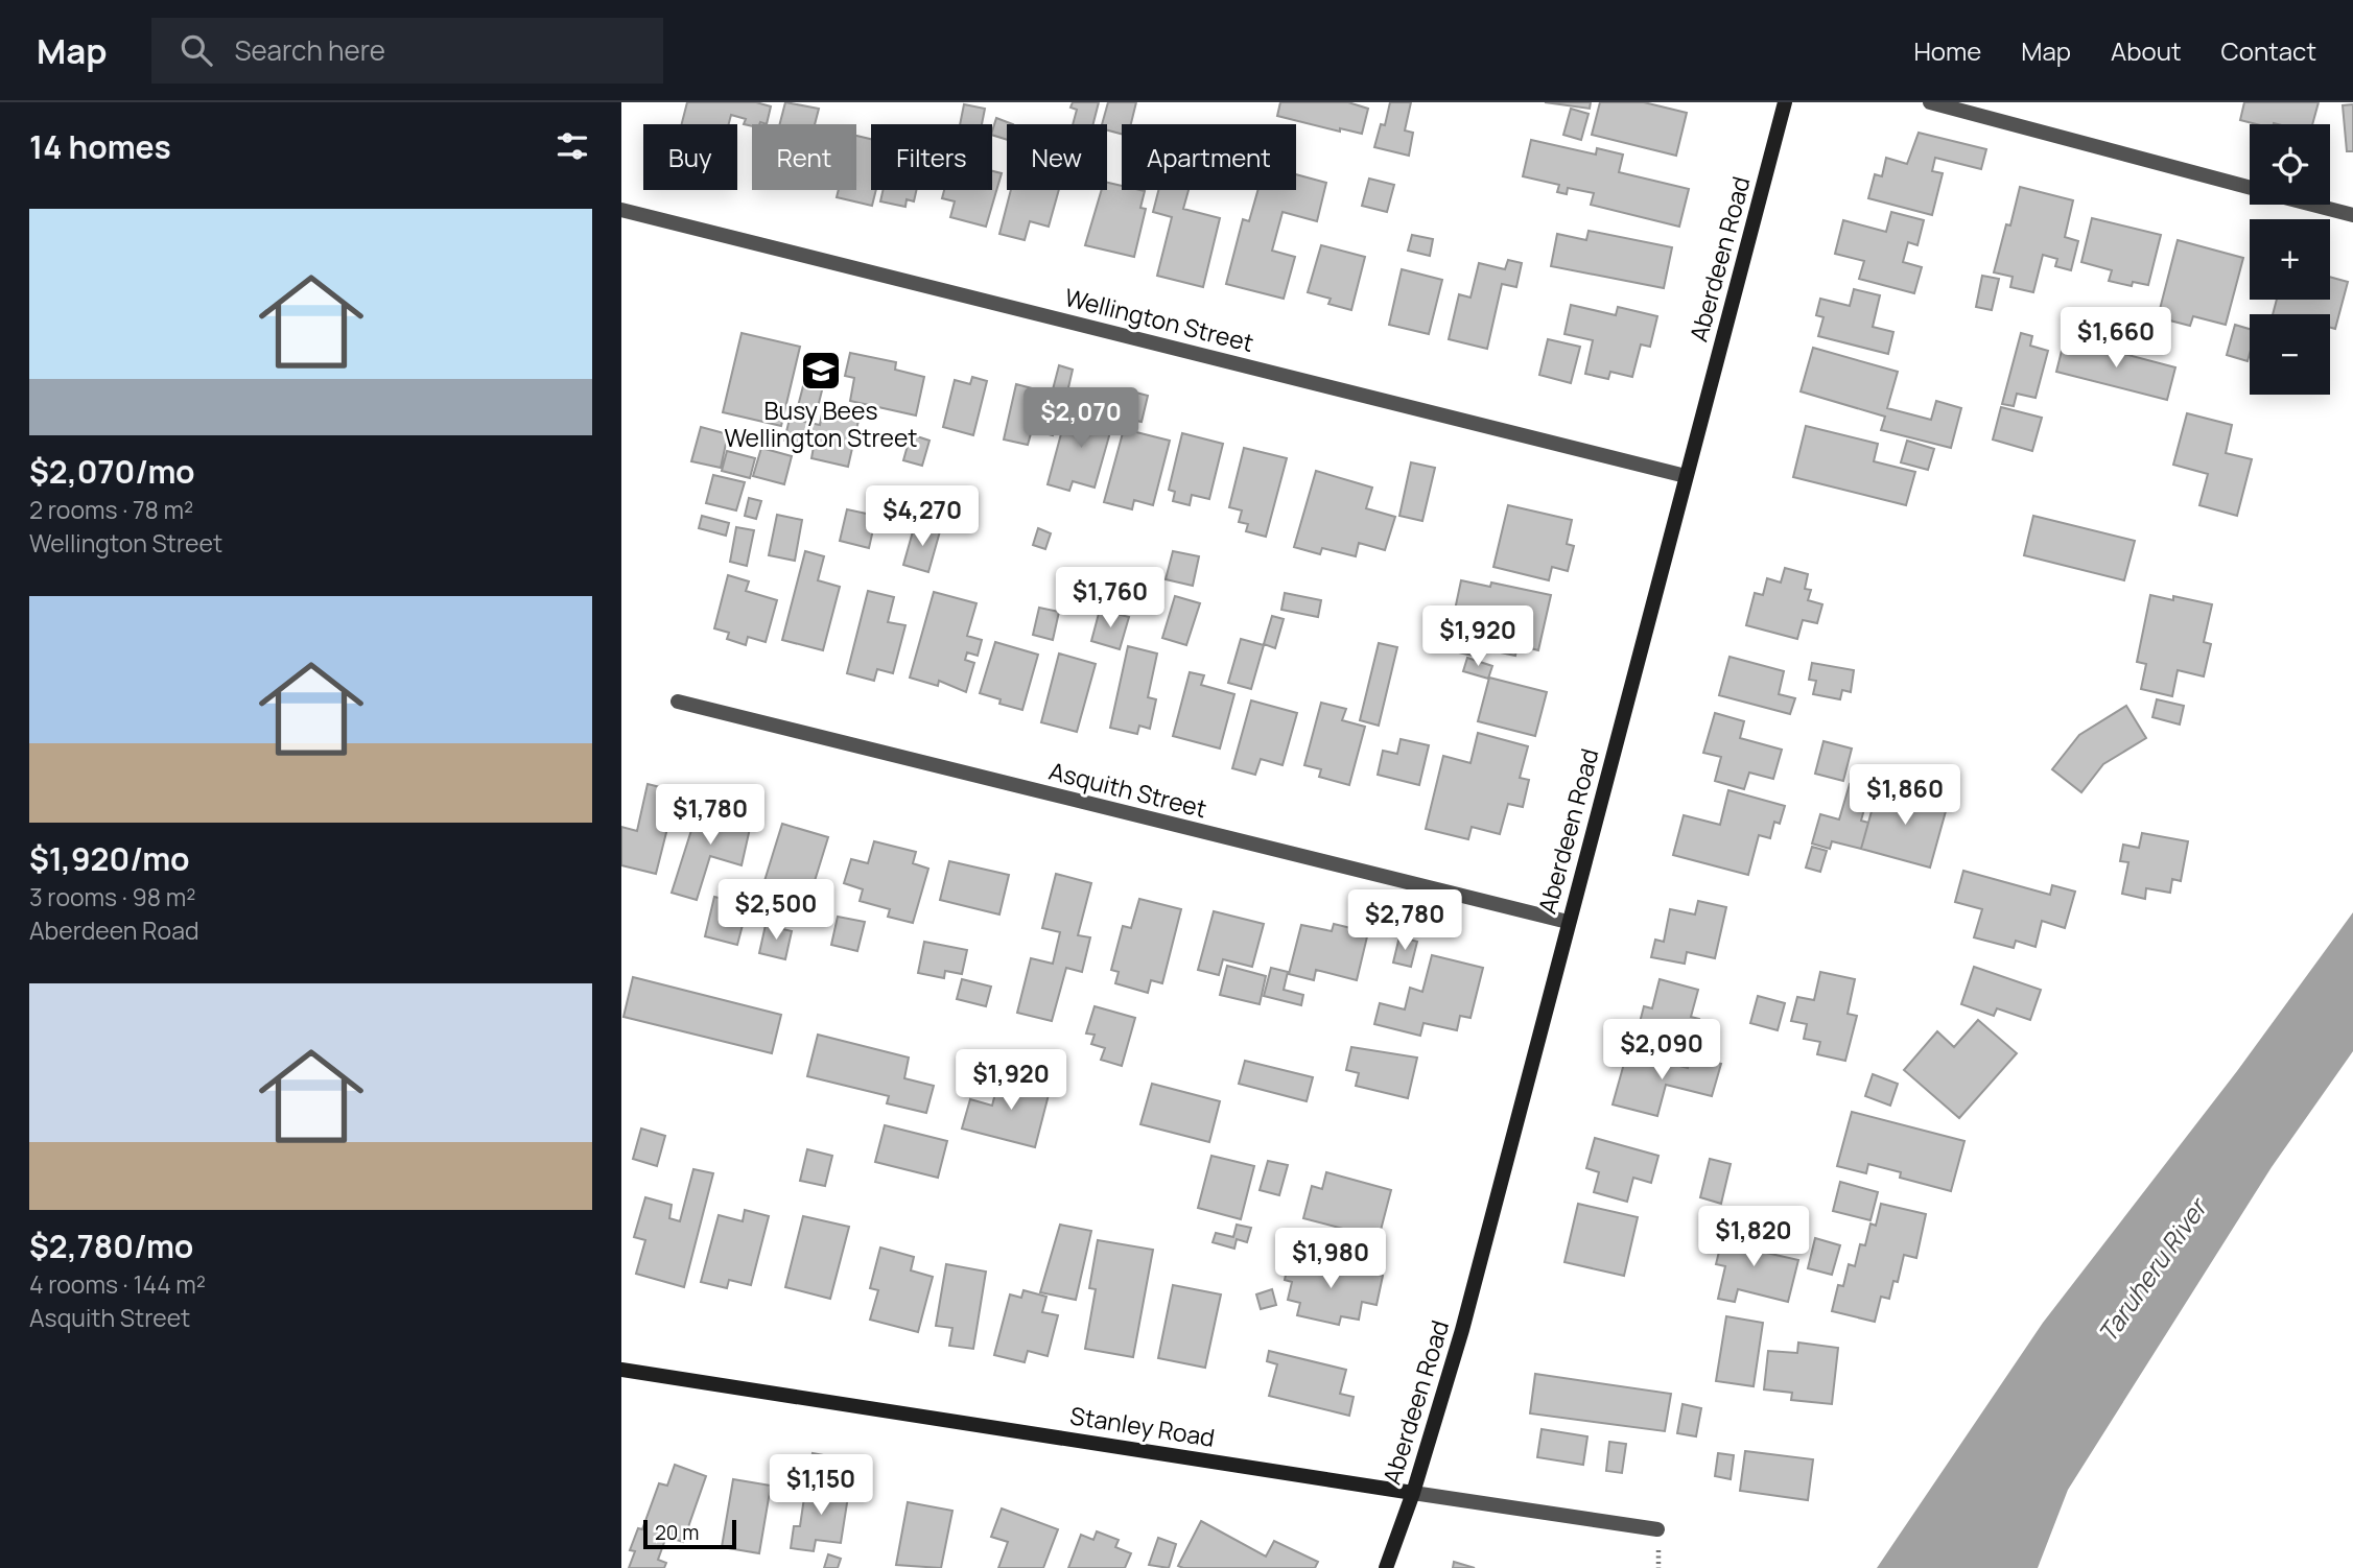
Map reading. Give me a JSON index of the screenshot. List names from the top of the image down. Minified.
{"streets":{"street":["Aberdeen Road","Wellington Street","Asquith Street","Stanley Road"]},"crossings":[["Aberdeen Road","Wellington Street"],["Aberdeen Road","Asquith Street"],["Aberdeen Road","Stanley Road"]],"water":["Taruheru River"],"places":{"school or university":["Busy Bees Wellington Street"]},"scale_bar":"20 m","page":{"header":"Map","search":"Search here","nav":["Home","Map","About","Contact"],"heading":"14 homes","map_buttons":["+","−"],"chip":["Buy","Rent","Filters","New","Apartment"],"list":[{"name":"$2,070/mo","note":"2 rooms · 78 m² · Wellington Street"},{"name":"$1,920/mo","note":"3 rooms · 98 m² · Aberdeen Road"},{"name":"$2,780/mo","note":"4 rooms · 144 m² · Asquith Street"}],"price":["$1,660","$2,070","$4,270","$1,760","$1,920","$1,860","$1,780","$2,500","$2,780","$2,090","$1,920","$1,820","$1,980","$1,150"],"scale":"20 m"}}
